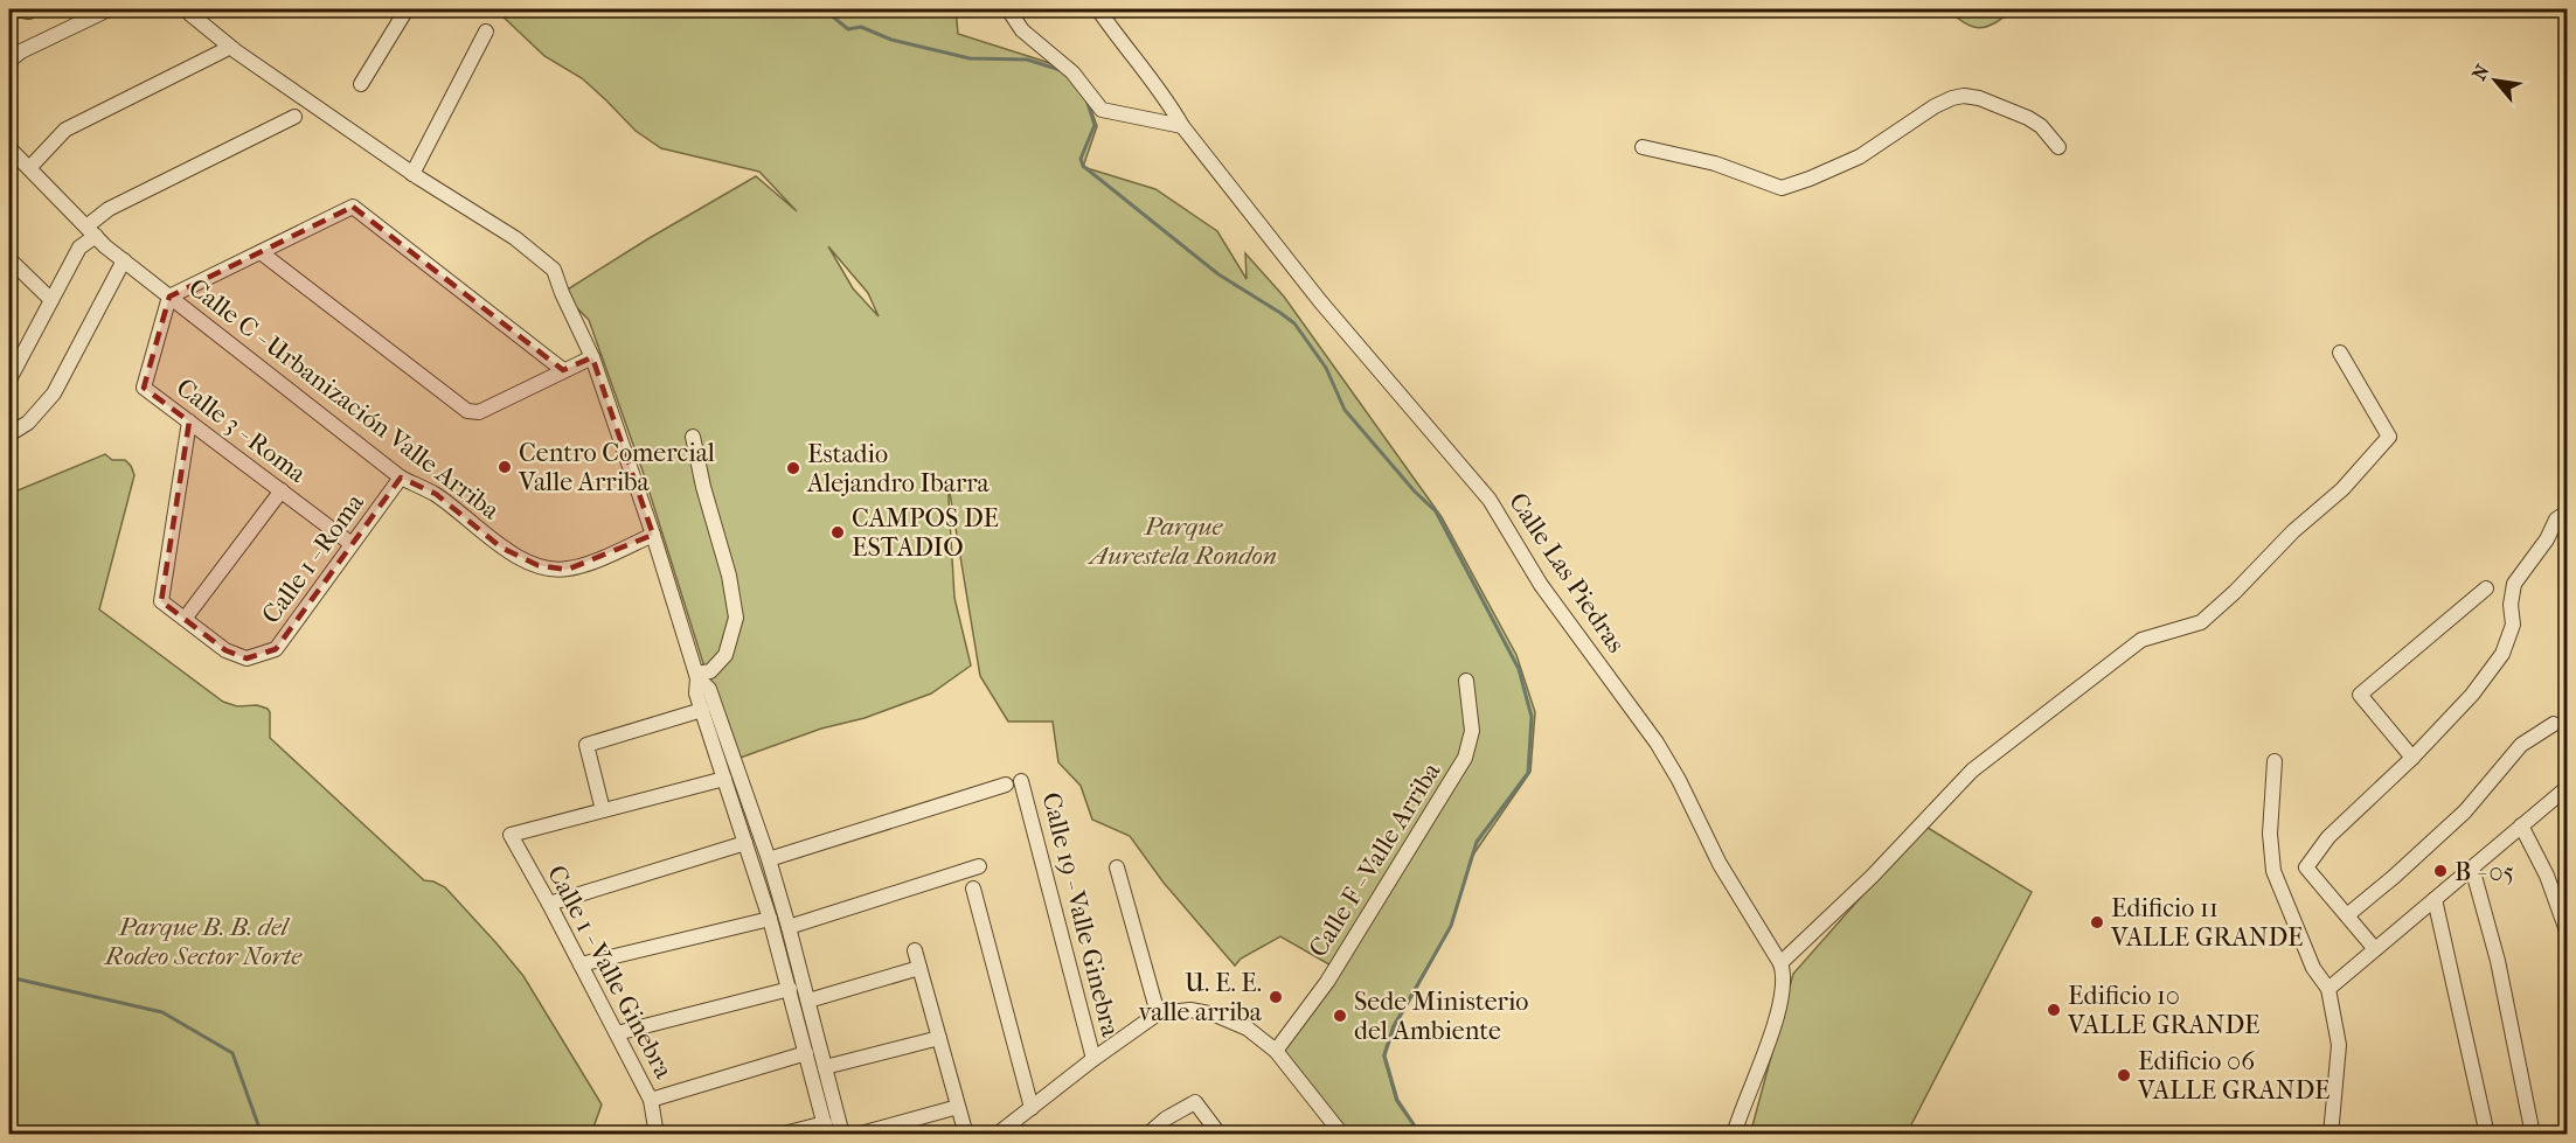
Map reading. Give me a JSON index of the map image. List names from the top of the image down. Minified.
{"streets":{"street":["Calle C - Urbanización Valle Arriba","Calle 3 - Roma","Calle 1 - Roma","Calle Las Piedras","Calle F - Valle Arriba","Calle 19 - Valle Ginebra","Calle 1 - Valle Ginebra"]},"crossings":[["Calle C - Urbanización Valle Arriba","Calle 3 - Roma"],["Calle C - Urbanización Valle Arriba","Calle 1 - Roma"],["Calle 3 - Roma","Calle 1 - Roma"]],"parks":["Parque Aurestela Rondon","Parque B. B. del Rodeo Sector Norte"],"places":["Centro Comercial Valle Arriba","Estadio Alejandro Ibarra","CAMPOS DE ESTADIO","B - 05","Edificio 11 VALLE GRANDE","U. E. E. valle arriba","Edificio 10 VALLE GRANDE","Sede Ministerio del Ambiente","Edificio 06 VALLE GRANDE"],"north":"top left"}
